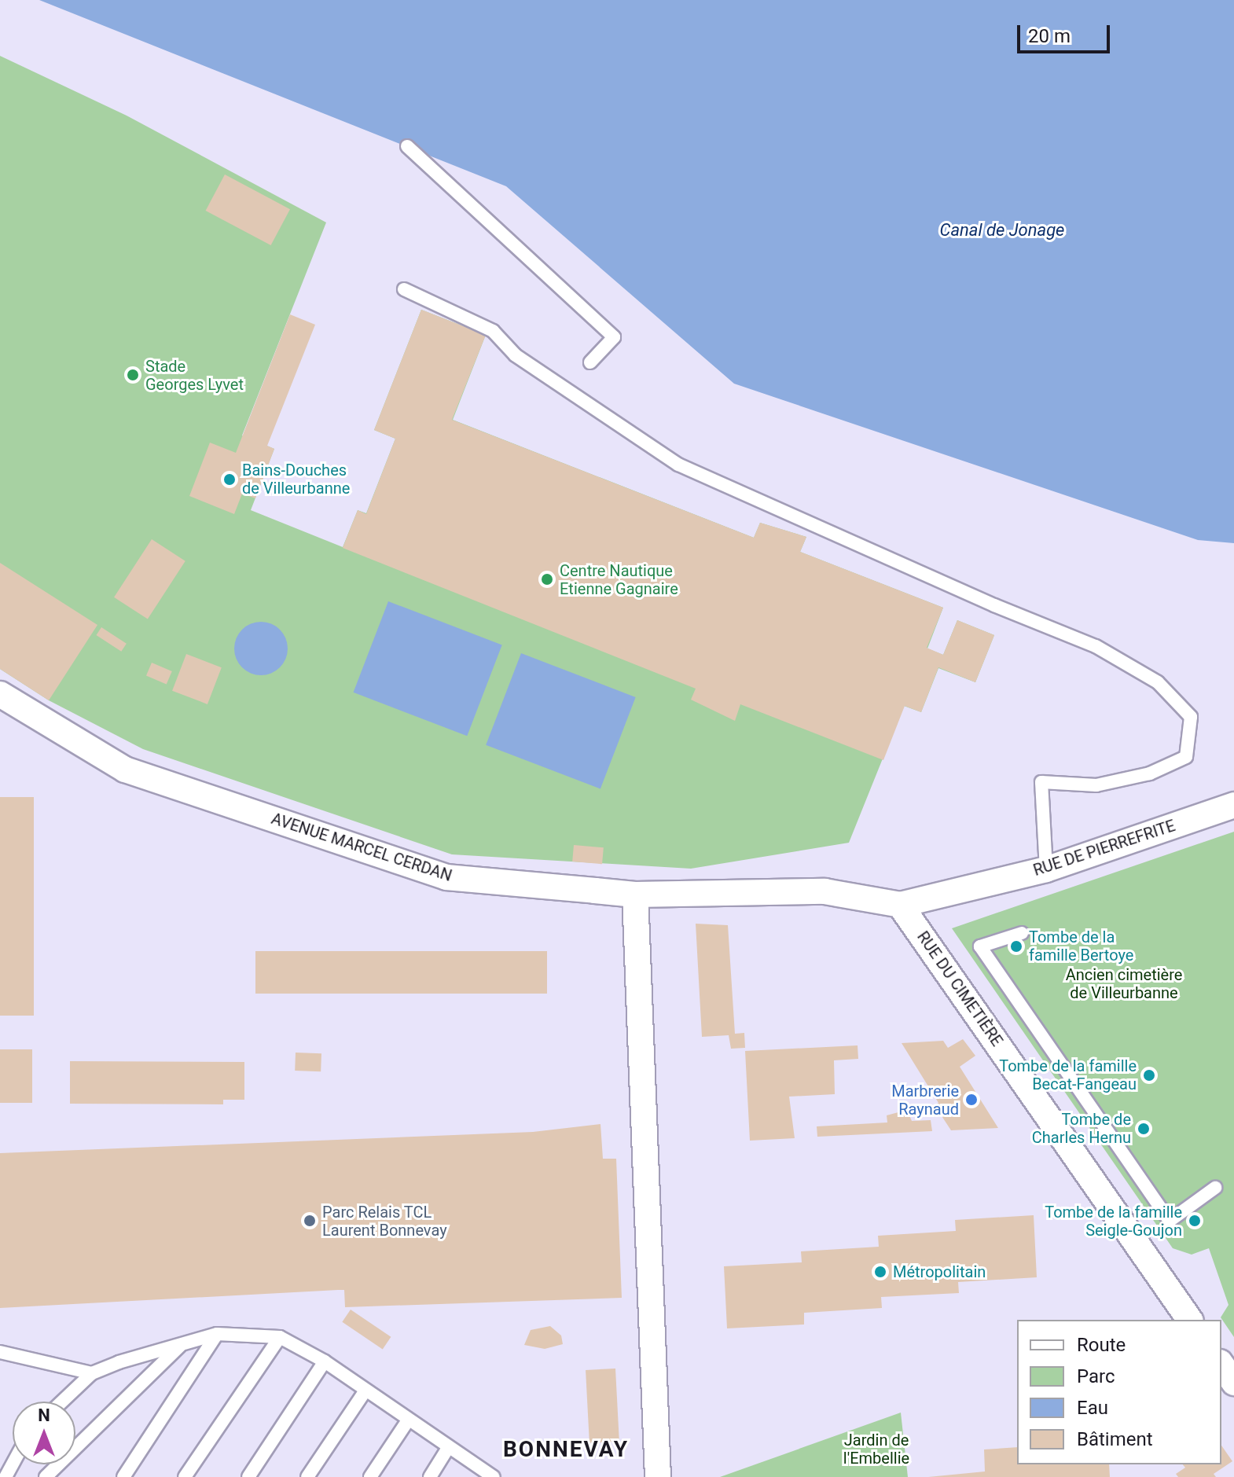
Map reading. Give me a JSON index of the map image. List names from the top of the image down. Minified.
{"streets":{"street":["AVENUE MARCEL CERDAN","RUE DE PIERREFRITE","RUE DU CIMETIÈRE"]},"crossings":[["AVENUE MARCEL CERDAN","RUE DE PIERREFRITE"],["AVENUE MARCEL CERDAN","RUE DU CIMETIÈRE"],["RUE DE PIERREFRITE","RUE DU CIMETIÈRE"]],"districts":["BONNEVAY"],"water":["Canal de Jonage"],"parks":["Ancien cimetière de Villeurbanne","Jardin de l'Embellie"],"places":["Stade Georges Lyvet","Bains-Douches de Villeurbanne","Centre Nautique Etienne Gagnaire","Tombe de la famille Bertoye","Tombe de la famille Becat-Fangeau","Marbrerie Raynaud","Tombe de Charles Hernu","Parc Relais TCL Laurent Bonnevay","Tombe de la famille Seigle-Goujon","Métropolitain"],"legend":["Route","Parc","Eau","Bâtiment"],"scale_bar":"20 m","north":"top"}
